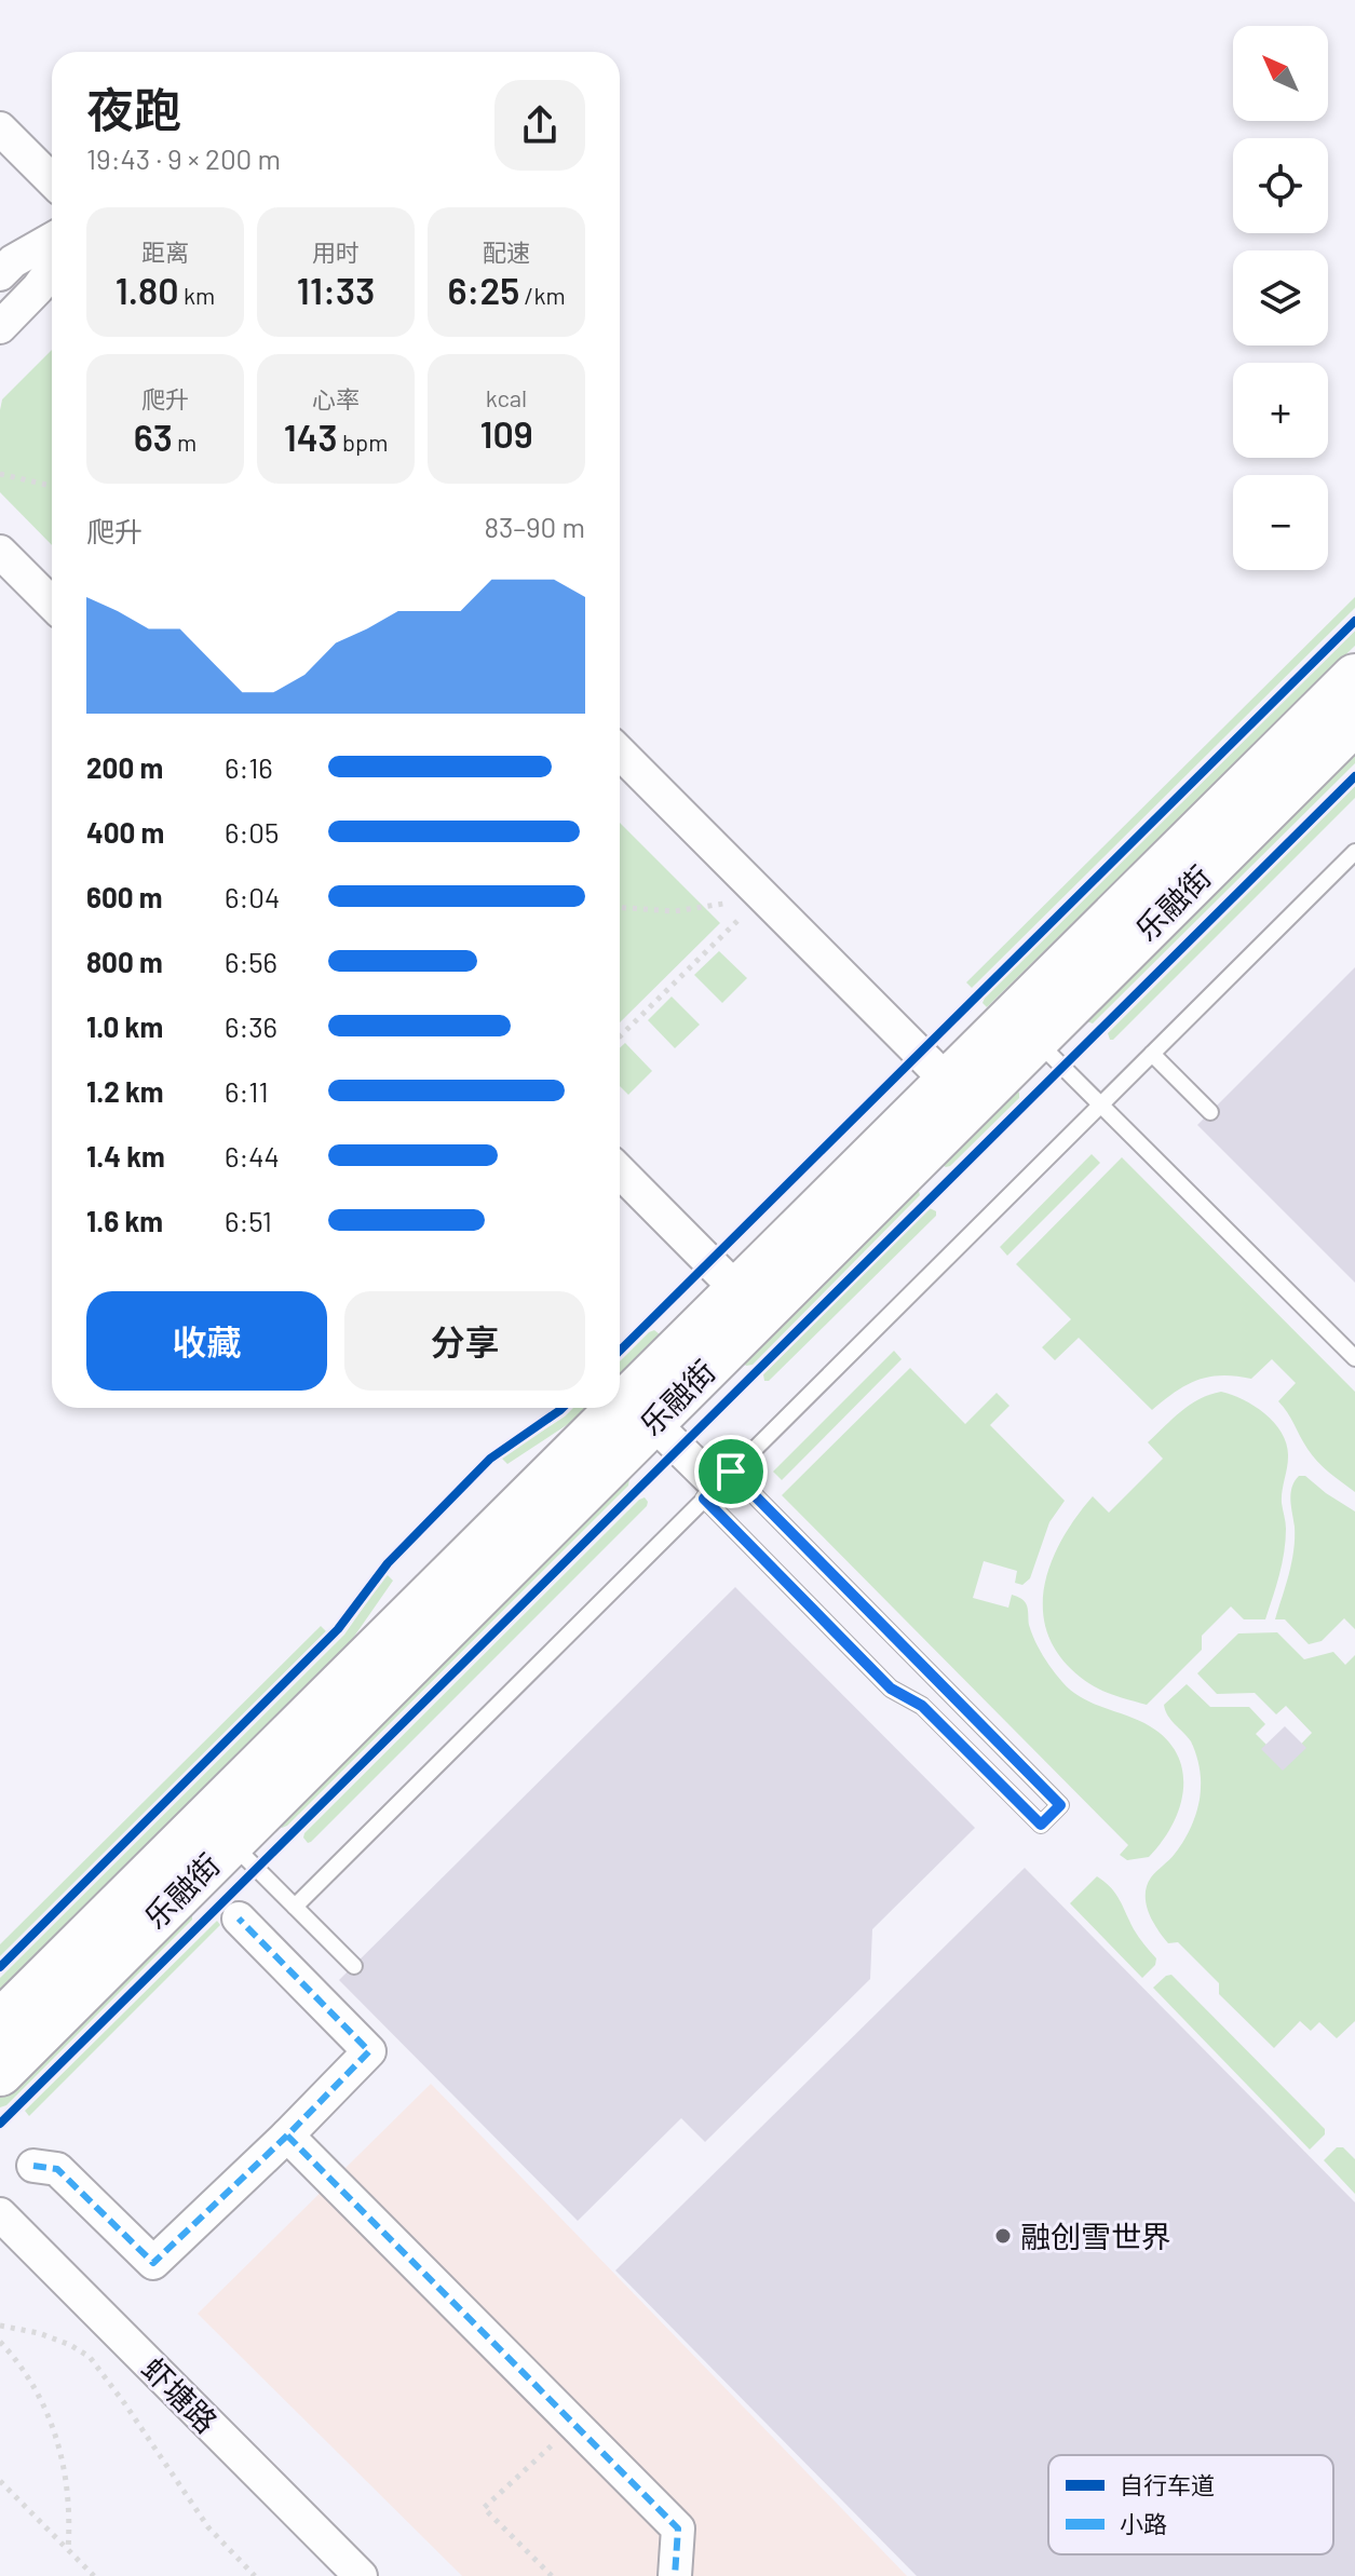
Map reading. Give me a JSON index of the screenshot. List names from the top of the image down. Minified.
{"streets":{"street":["乐融街","虾塘路"]},"places":["融创雪世界"],"legend":["自行车道","小路"],"north":"top left","page":{"map_buttons":["+","−"],"heading":["夜跑","19:43 · 9 × 200 m"],"stats":[["距离","1.80 km"],["用时","11:33"],["配速","6:25 /km"],["爬升","63 m"],["心率","143 bpm"],["kcal","109"]],"chart":["爬升","83–90 m"],"list":[{"name":"200 m","note":"6:16"},{"name":"400 m","note":"6:05"},{"name":"600 m","note":"6:04"},{"name":"800 m","note":"6:56"},{"name":"1.0 km","note":"6:36"},{"name":"1.2 km","note":"6:11"},{"name":"1.4 km","note":"6:44"},{"name":"1.6 km","note":"6:51"}],"buttons":["收藏","分享"]}}
